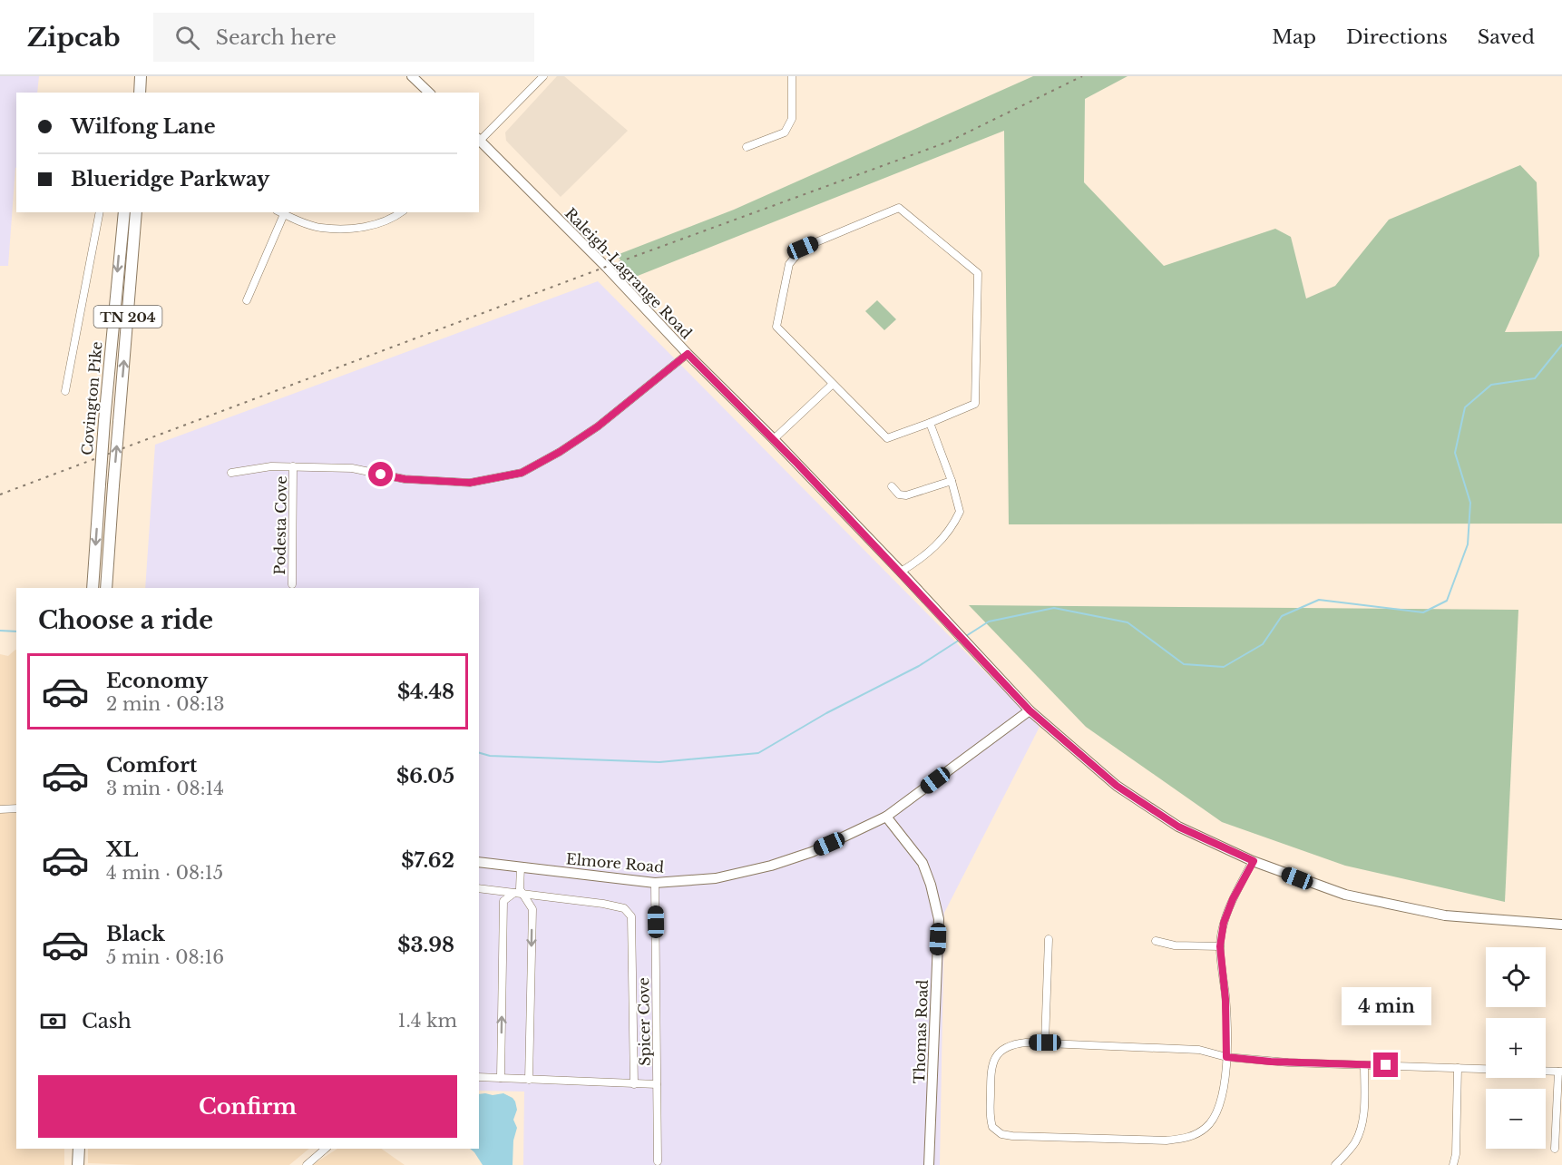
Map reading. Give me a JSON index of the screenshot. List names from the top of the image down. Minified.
{"streets":{"main road":["Raleigh-Lagrange Road","TN 204","Covington Pike","Elmore Road","Thomas Road"],"street":["Podesta Cove","Spicer Cove"]},"crossings":[["Raleigh-Lagrange Road","Elmore Road"],["Elmore Road","Spicer Cove"],["Elmore Road","Thomas Road"]],"page":{"header":"Zipcab","search":"Search here","nav":["Map","Directions","Saved"],"banner":["Wilfong Lane","Blueridge Parkway"],"heading":"Choose a ride","list":[{"name":"Economy","note":"2 min · 08:13","value":"$4.48"},{"name":"Comfort","note":"3 min · 08:14","value":"$6.05"},{"name":"XL","note":"4 min · 08:15","value":"$7.62"},{"name":"Black","note":"5 min · 08:16","value":"$3.98"}],"map_buttons":["+","−"],"bubble":"4 min","pay":["Cash","1.4 km"],"buttons":"Confirm"}}
